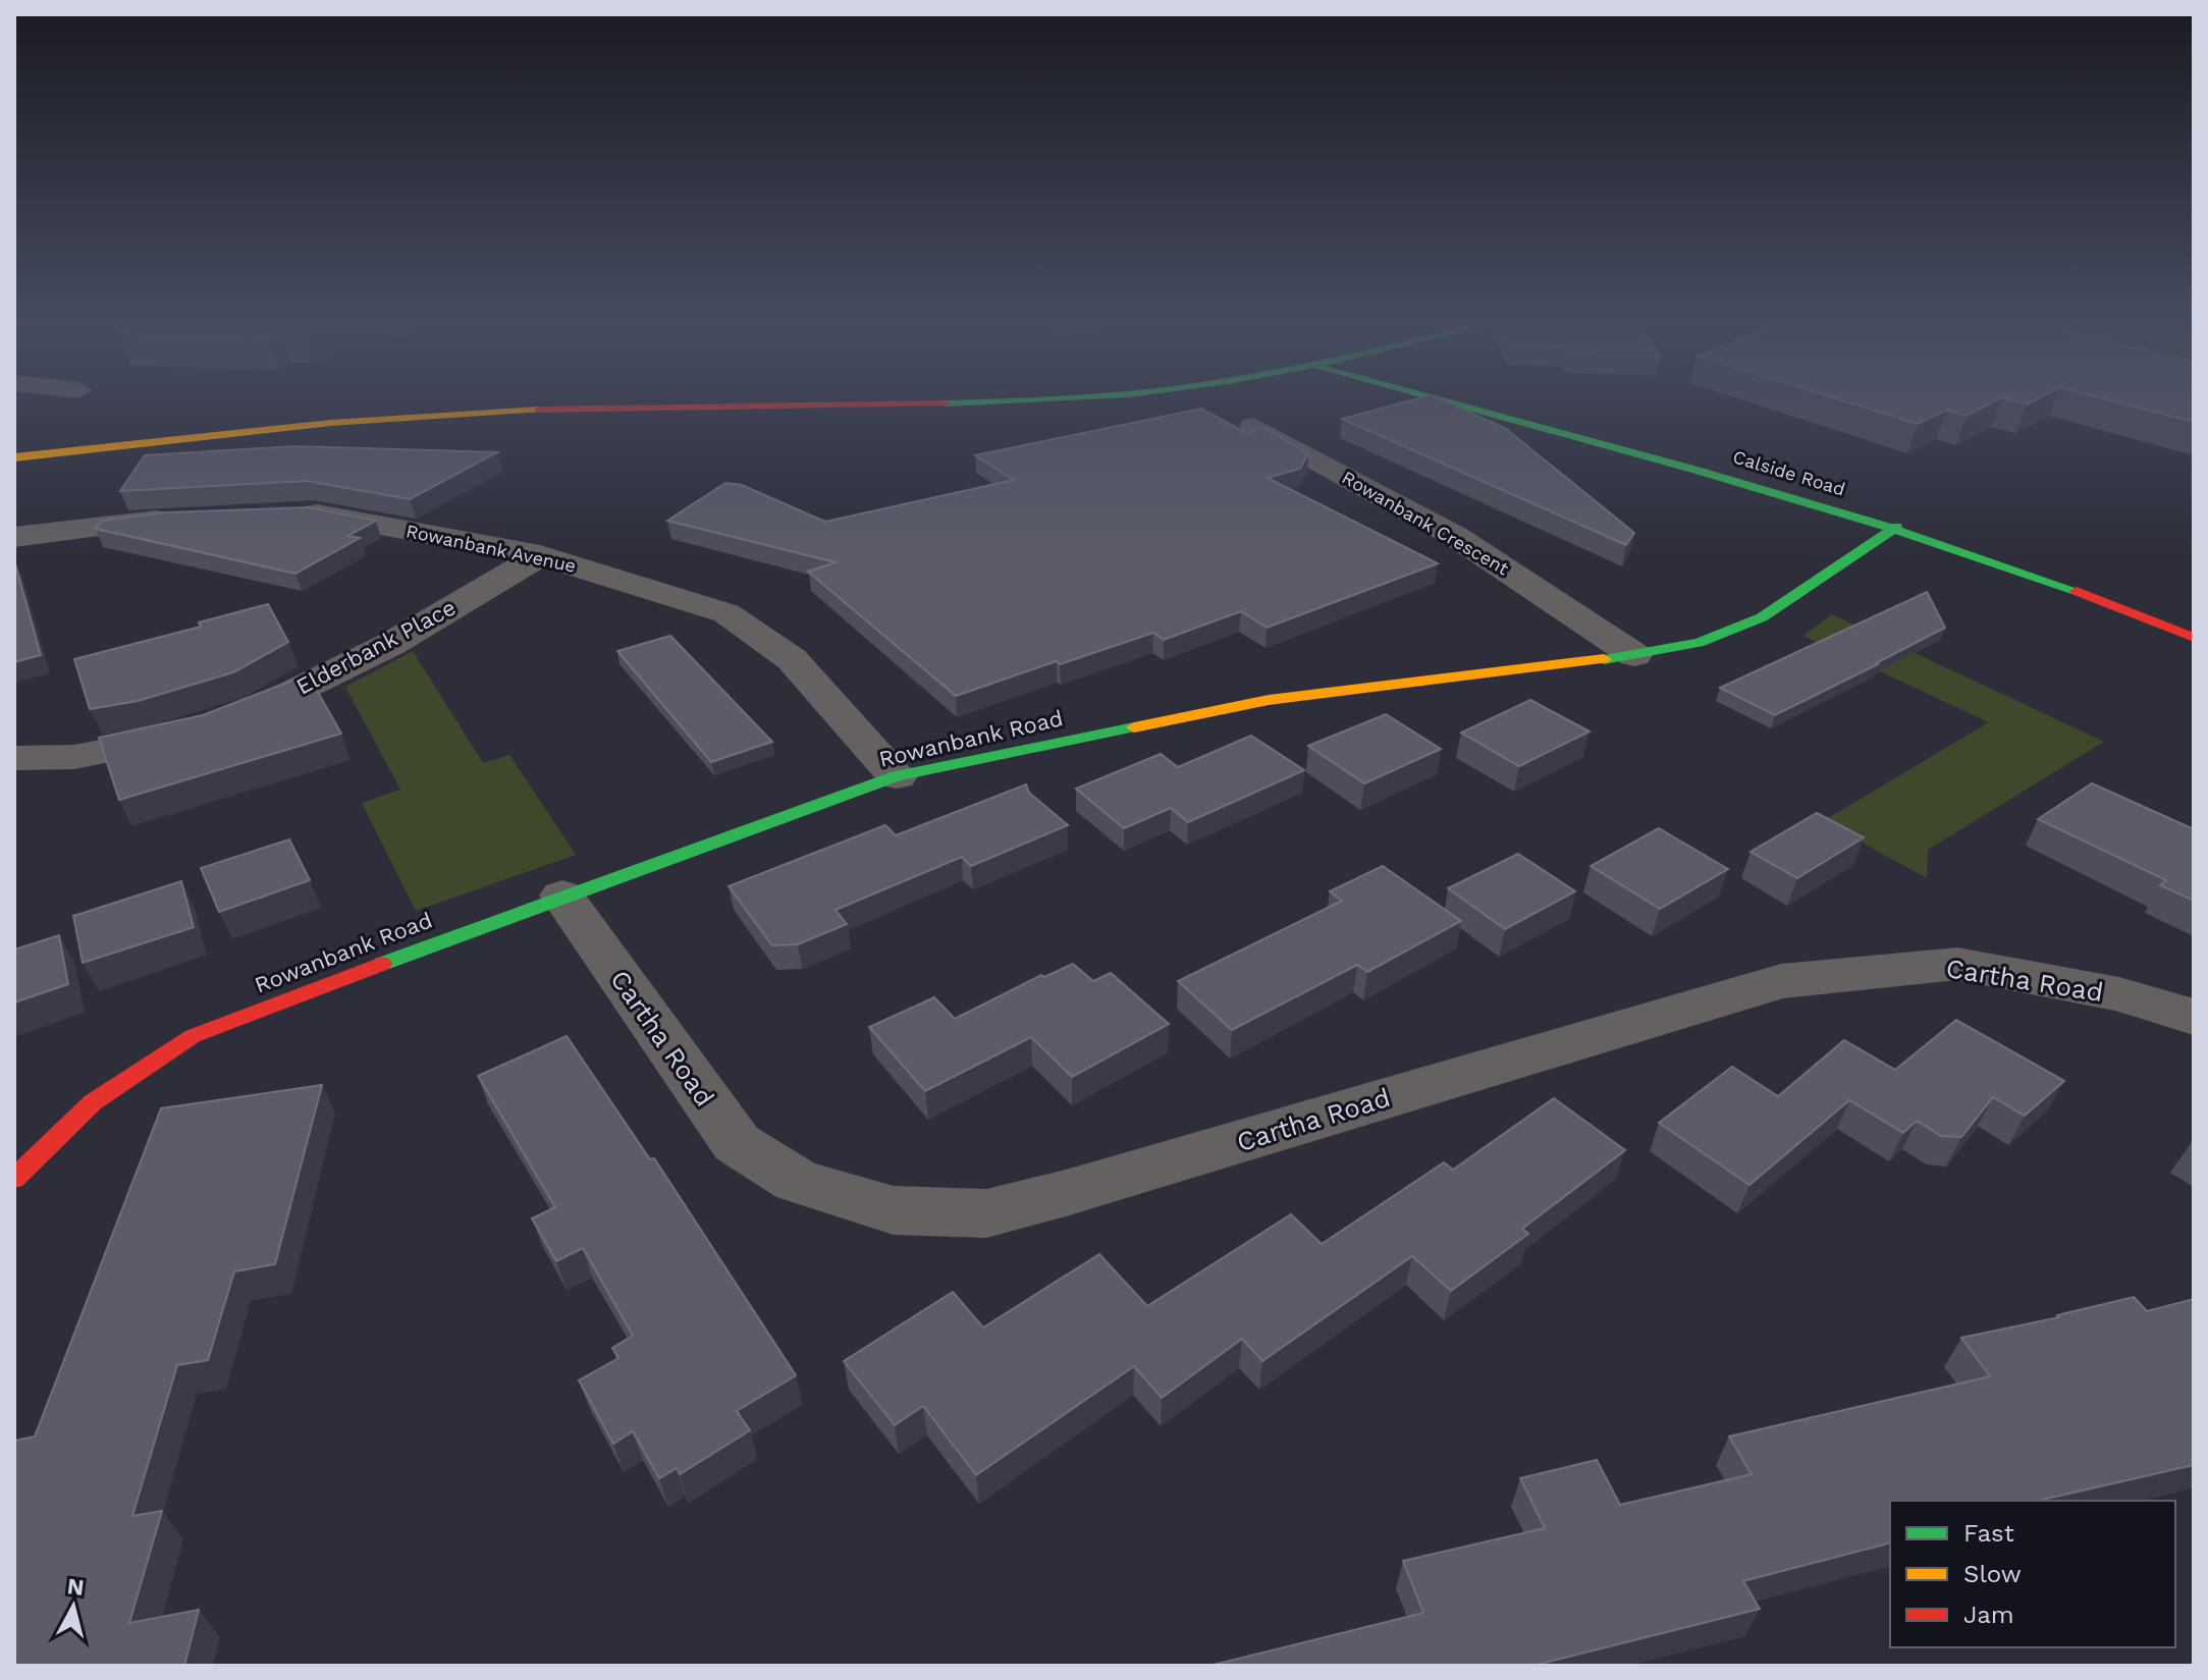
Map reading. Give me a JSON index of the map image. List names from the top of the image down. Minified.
{"streets":{"street":["Calside Road","Rowanbank Crescent","Rowanbank Avenue","Elderbank Place","Rowanbank Road","Cartha Road"]},"crossings":[["Calside Road","Rowanbank Road"],["Rowanbank Crescent","Rowanbank Road"],["Rowanbank Avenue","Elderbank Place"],["Rowanbank Avenue","Rowanbank Road"],["Rowanbank Road","Cartha Road"]],"legend":["Fast","Slow","Jam"],"north":"top"}
